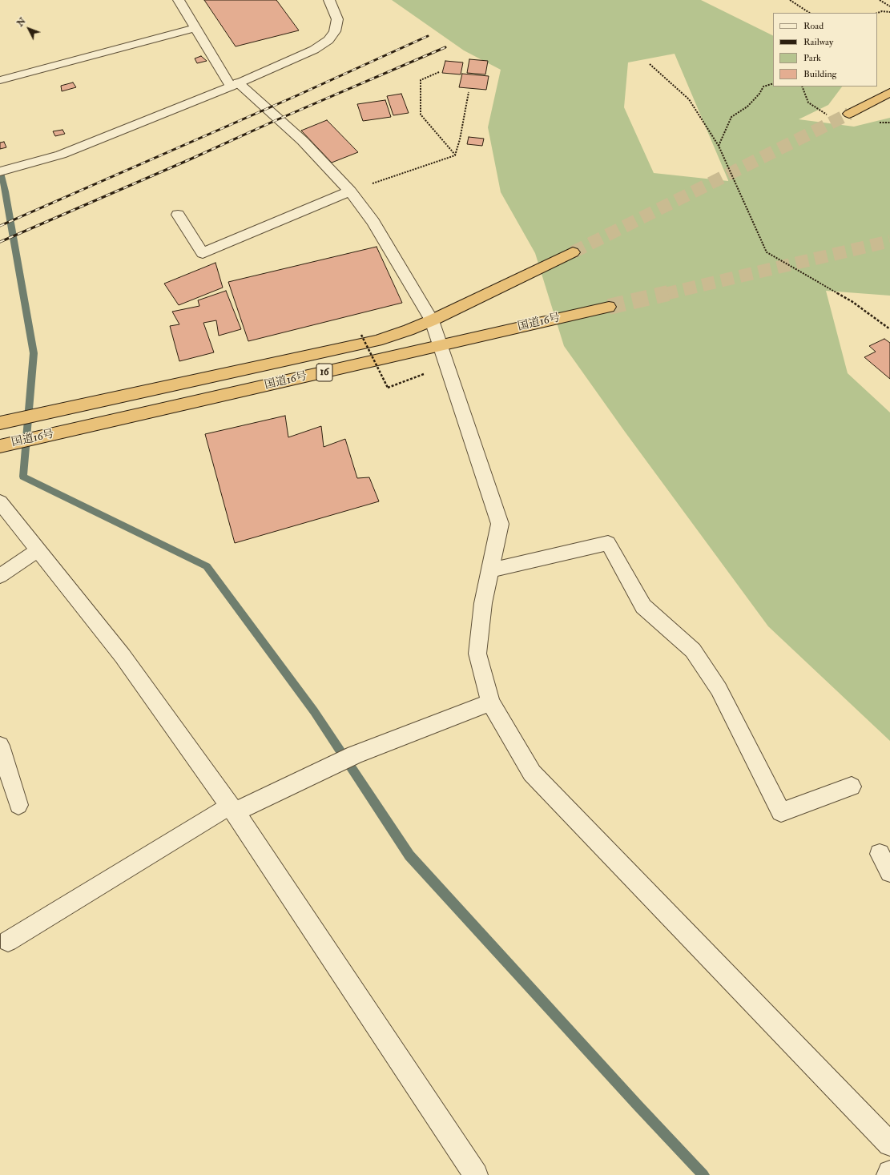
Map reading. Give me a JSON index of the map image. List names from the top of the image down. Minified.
{"streets":{"highway":["国道16号","16"]},"legend":["Road","Railway","Park","Building"],"north":"top left"}
